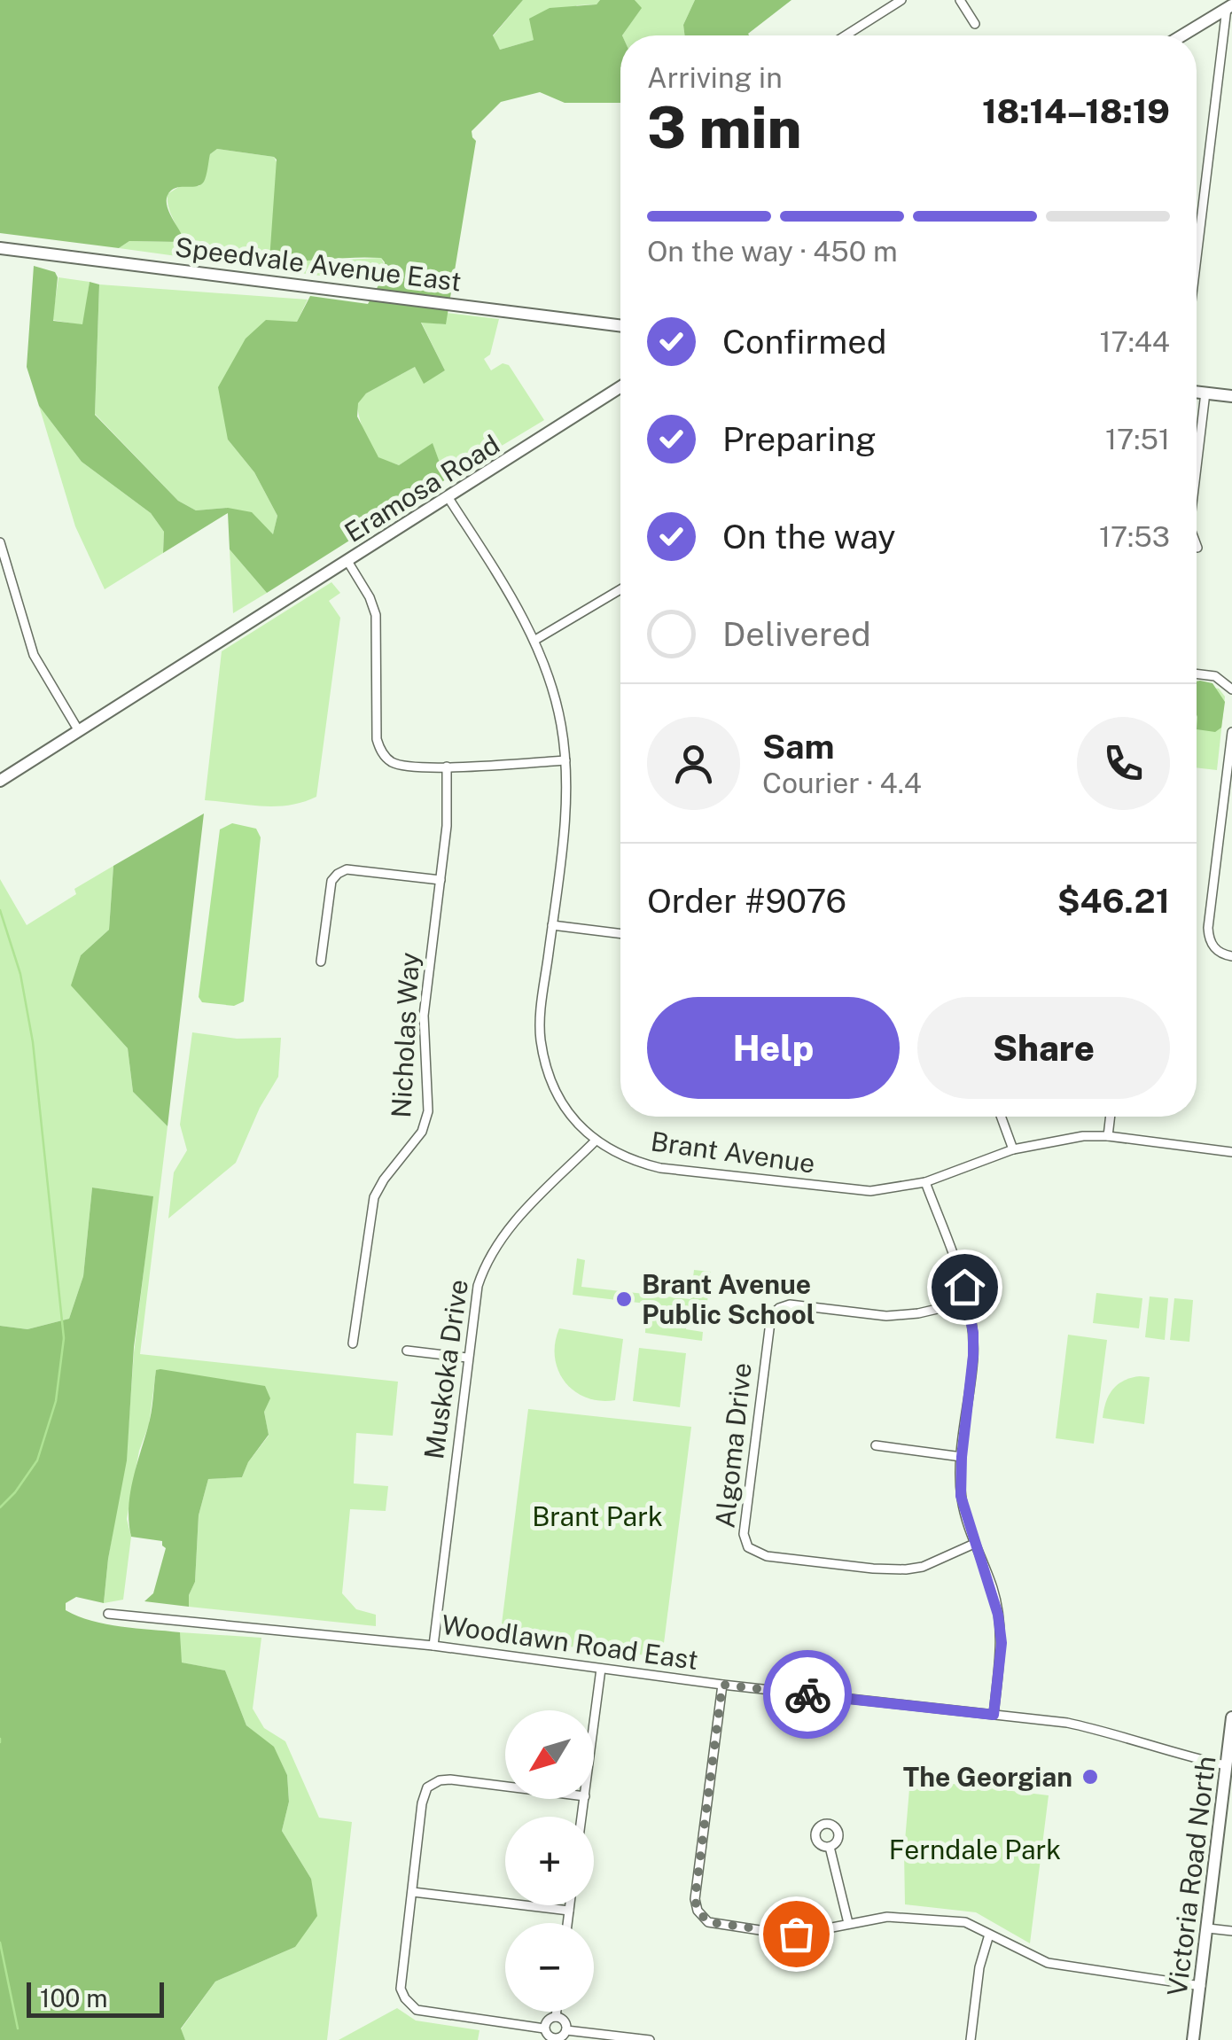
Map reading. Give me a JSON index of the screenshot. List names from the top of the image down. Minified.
{"streets":{"main road":["Speedvale Avenue East","Eramosa Road","Victoria Road North"],"street":["Nicholas Way","Brant Avenue","Muskoka Drive","Algoma Drive","Woodlawn Road East"]},"crossings":[["Eramosa Road","Brant Avenue"],["Brant Avenue","Muskoka Drive"],["Muskoka Drive","Woodlawn Road East"],["Woodlawn Road East","Victoria Road North"]],"parks":["Brant Park","Ferndale Park"],"places":["Brant Avenue Public School","The Georgian"],"scale_bar":"100 m","north":"bottom left","page":{"heading":["3 min","Arriving in","18:14–18:19"],"panel":["Sam","Courier · 4.4","Order #9076","$46.21"],"bar":"On the way · 450 m","list":[["Confirmed","17:44"],["Preparing","17:51"],["On the way","17:53"],"Delivered"],"buttons":["Help","Share"],"map_buttons":["+","−"],"scale":"100 m"}}
